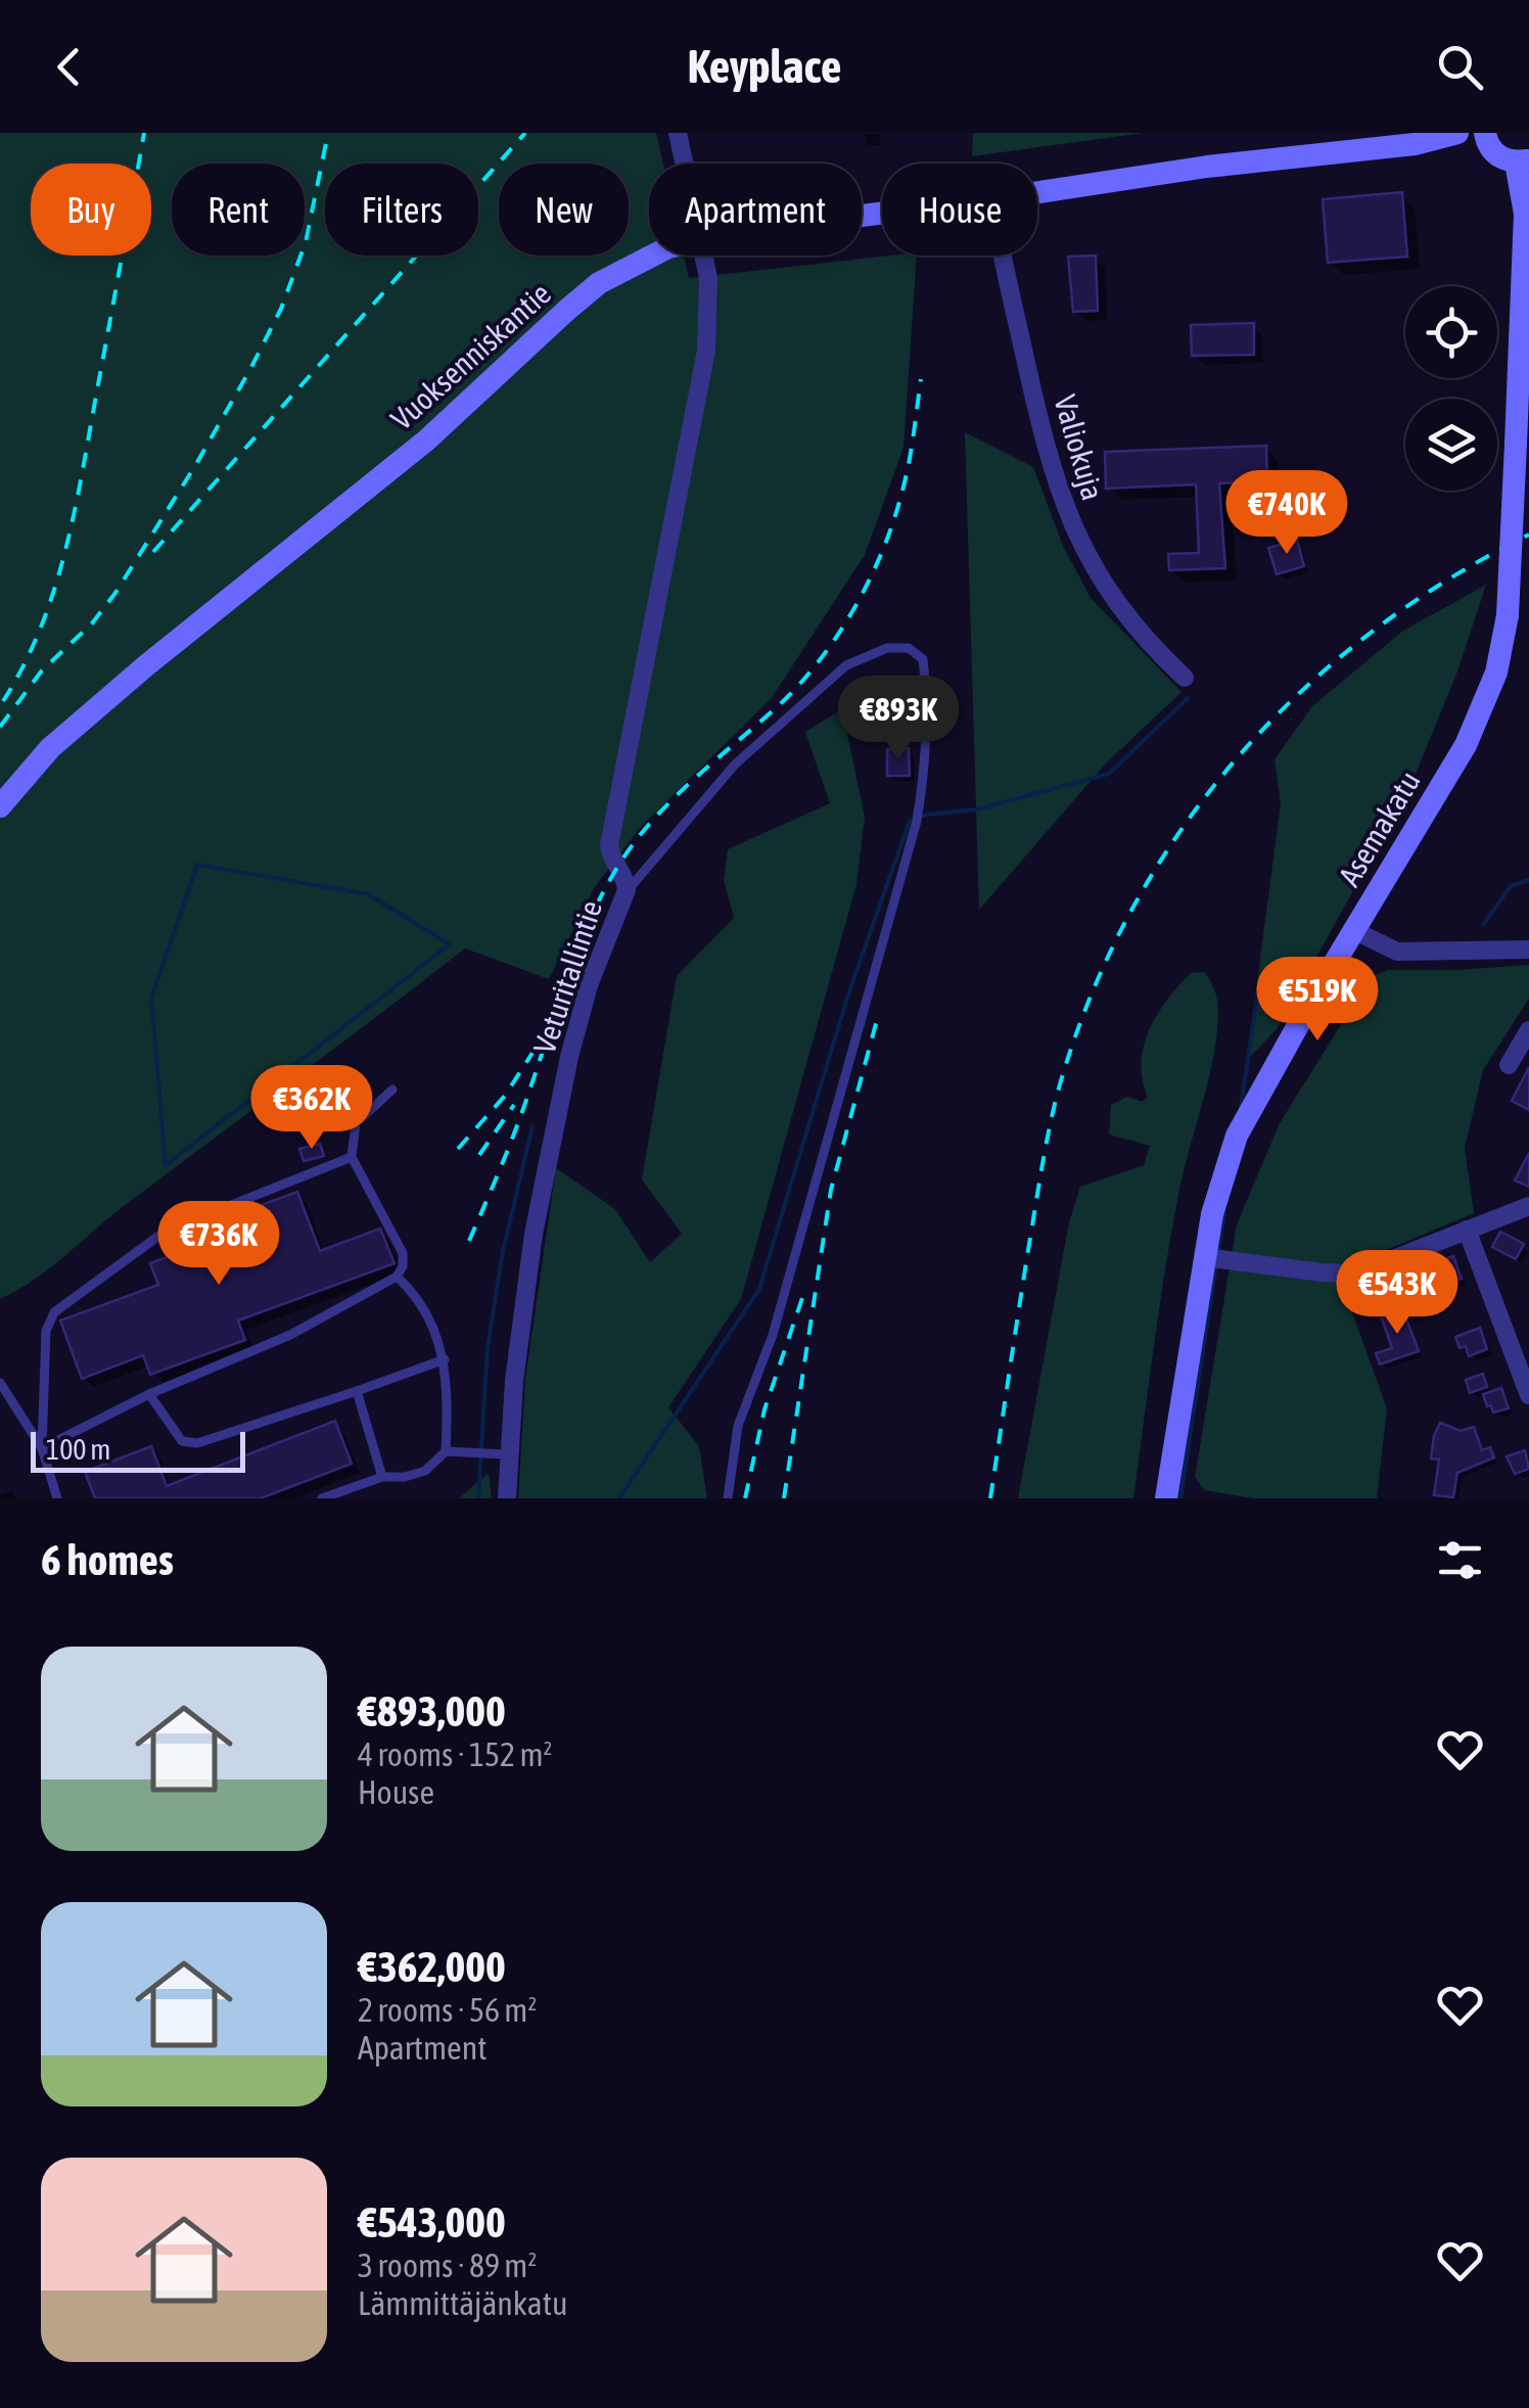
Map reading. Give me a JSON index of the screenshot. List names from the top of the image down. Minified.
{"streets":{"street":["Vuoksenniskantie","Valiokuja","Asemakatu","Veturitallintie"]},"scale_bar":"100 m","page":{"header":"Keyplace","chip":["Buy","Rent","Filters","New","Apartment","House"],"price":["€740K","€893K","€519K","€362K","€736K","€543K"],"scale":"100 m","heading":"6 homes","list":[{"name":"€893,000","note":"4 rooms · 152 m² · House"},{"name":"€362,000","note":"2 rooms · 56 m² · Apartment"},{"name":"€543,000","note":"3 rooms · 89 m² · Lämmittäjänkatu"}]}}
